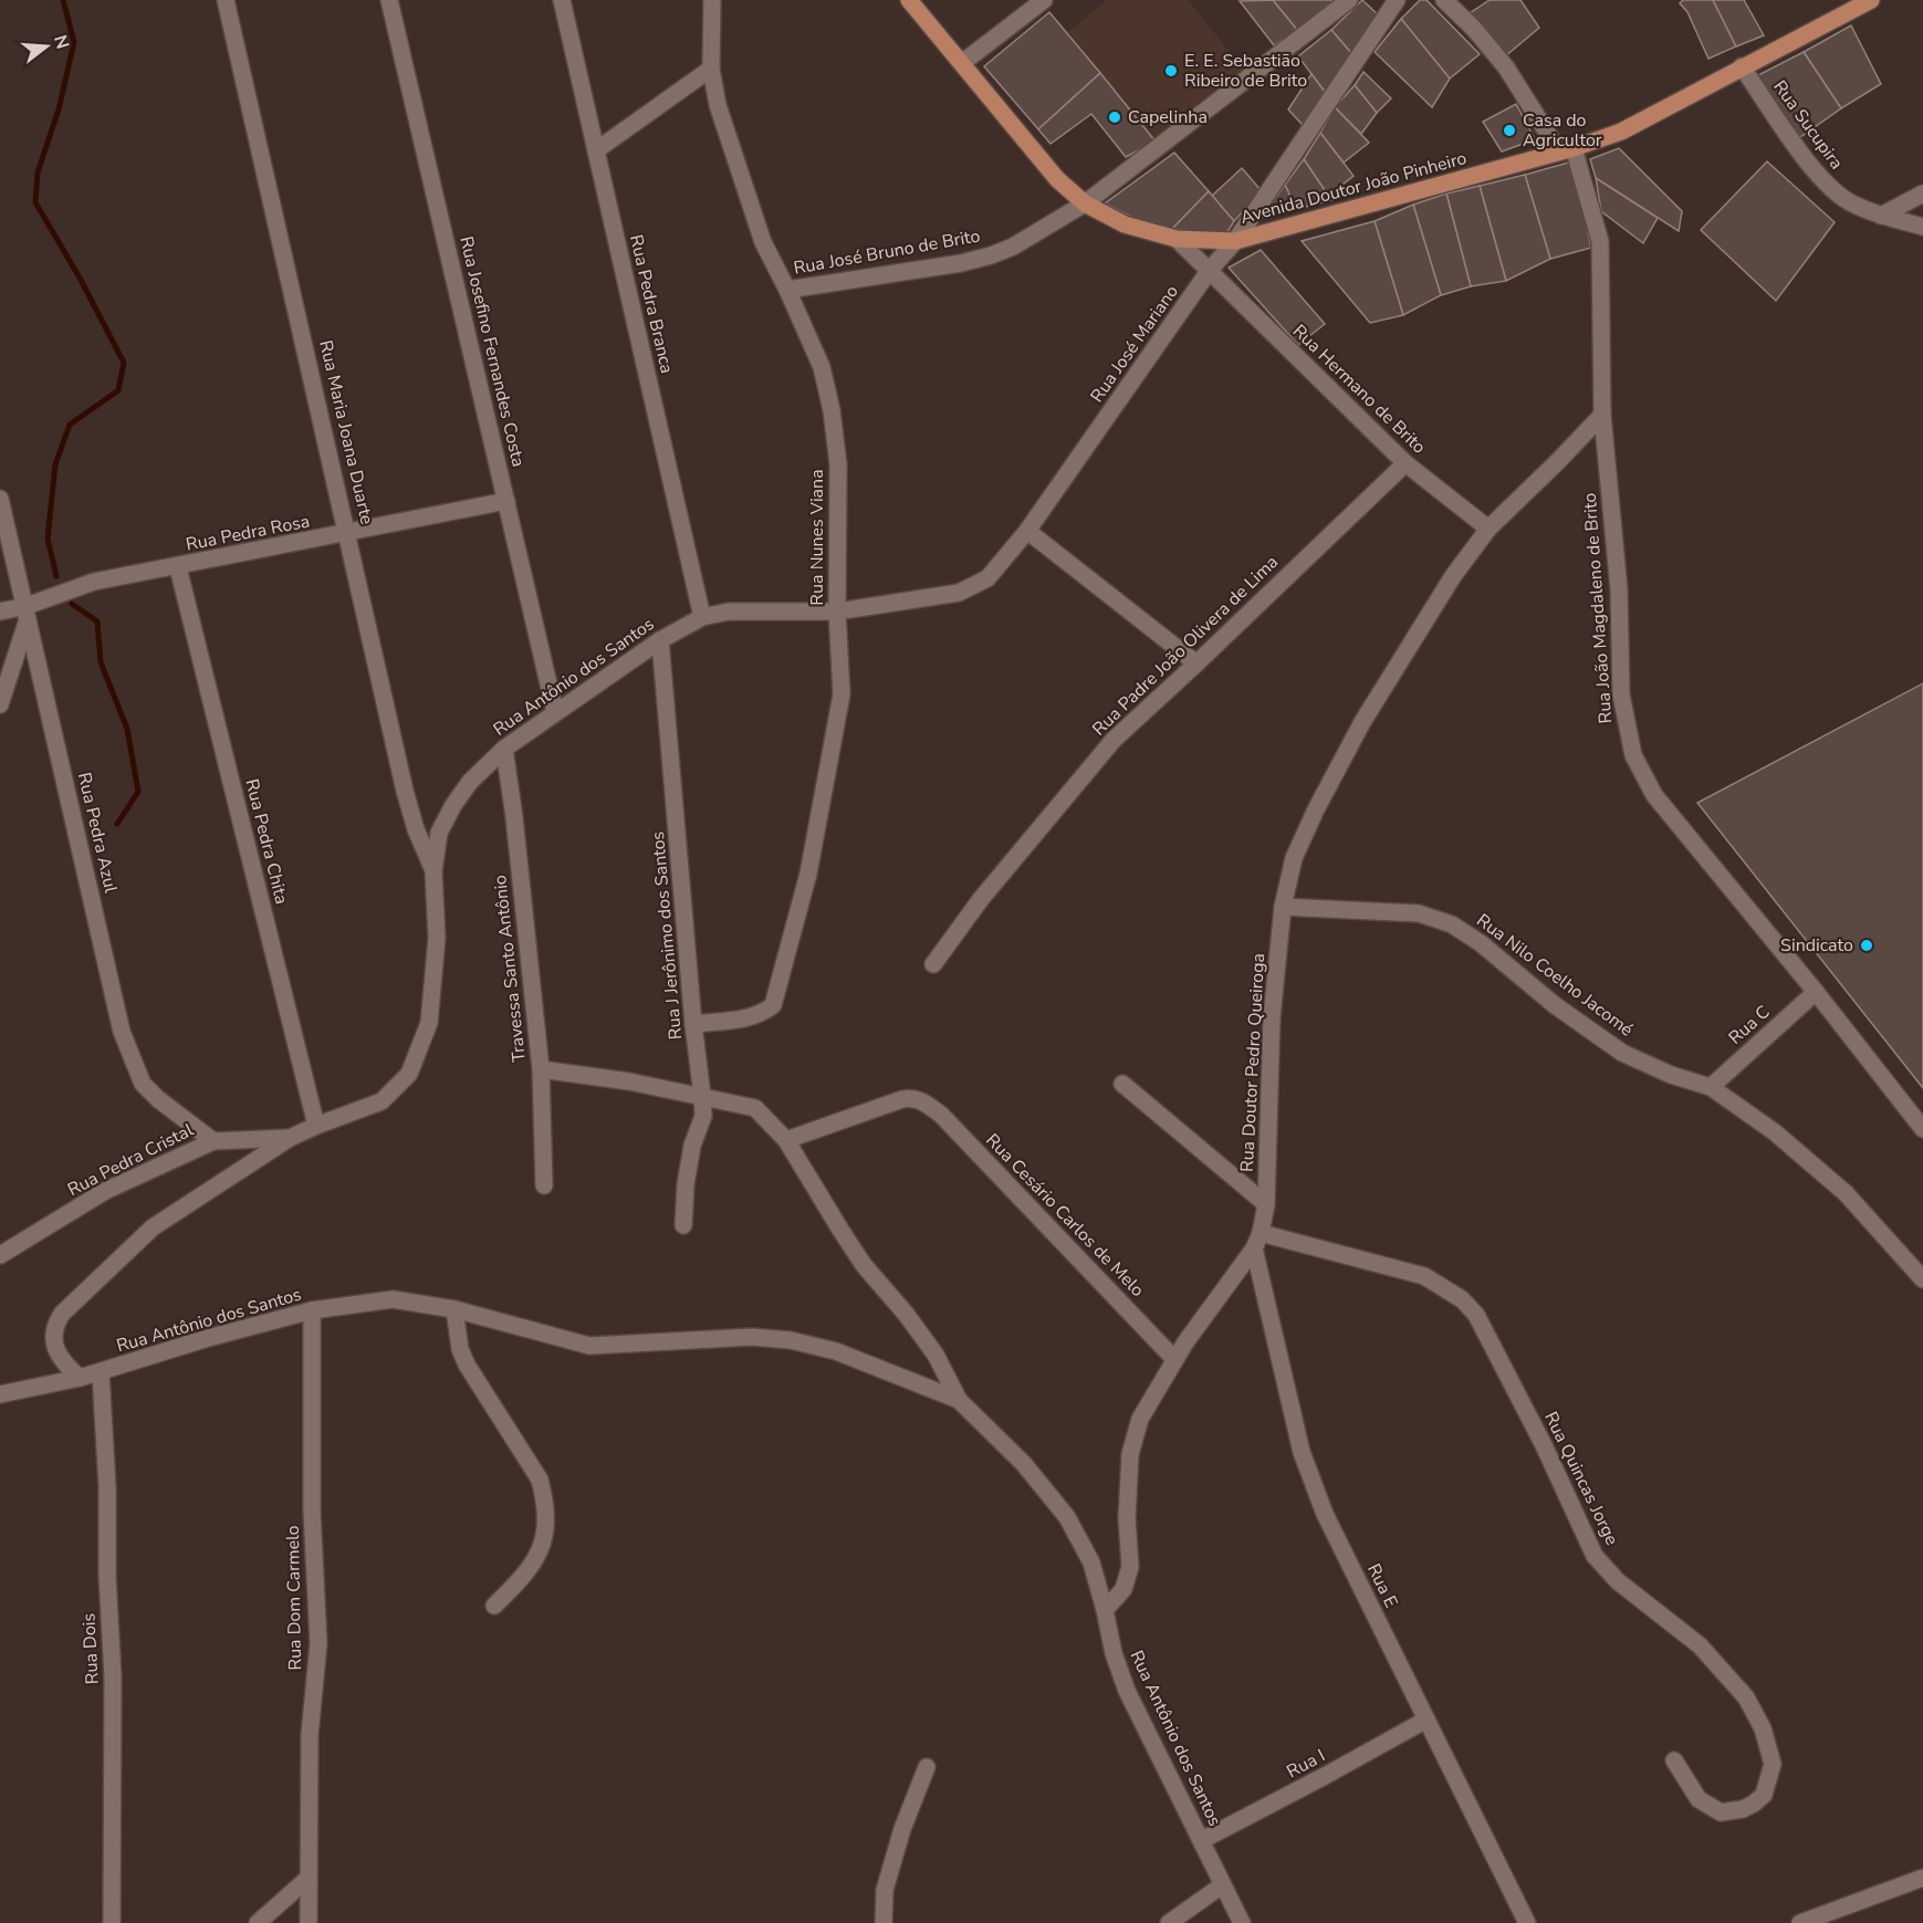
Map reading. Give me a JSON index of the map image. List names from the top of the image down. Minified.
{"streets":{"main road":["Avenida Doutor João Pinheiro"],"street":["Rua Sucupira","Rua José Bruno de Brito","Rua Pedra Branca","Rua José Mariano","Rua Josefino Fernandes Costa","Rua Hermano de Brito","Rua Maria Joana Duarte","Rua Pedra Rosa","Rua Nunes Viana","Rua João Magdaleno de Brito","Rua Padre João Olivera de Lima","Rua Antônio dos Santos","Rua Pedra Azul","Rua Pedra Chita","Rua J Jerônimo dos Santos","Travessa Santo Antônio","Rua Nilo Coelho Jacomé","Rua C","Rua Doutor Pedro Queiroga","Rua Pedra Cristal","Rua Cesário Carlos de Melo","Rua Quincas Jorge","Rua E","Rua Dom Carmelo","Rua Dois","Rua I"]},"crossings":[["Rua Sucupira","Avenida Doutor João Pinheiro"],["Avenida Doutor João Pinheiro","Rua José Bruno de Brito"],["Avenida Doutor João Pinheiro","Rua José Mariano"],["Avenida Doutor João Pinheiro","Rua Hermano de Brito"],["Avenida Doutor João Pinheiro","Rua João Magdaleno de Brito"],["Rua José Bruno de Brito","Rua Nunes Viana"],["Rua Pedra Branca","Rua Antônio dos Santos"],["Rua José Mariano","Rua Hermano de Brito"],["Rua José Mariano","Rua Nunes Viana"],["Rua José Mariano","Rua Antônio dos Santos"],["Rua Josefino Fernandes Costa","Rua Pedra Rosa"],["Rua Josefino Fernandes Costa","Rua Antônio dos Santos"],["Rua Hermano de Brito","Rua Padre João Olivera de Lima"],["Rua Hermano de Brito","Rua Doutor Pedro Queiroga"],["Rua Maria Joana Duarte","Rua Pedra Rosa"],["Rua Maria Joana Duarte","Rua Antônio dos Santos"],["Rua Pedra Rosa","Rua Pedra Azul"],["Rua Pedra Rosa","Rua Pedra Chita"],["Rua Nunes Viana","Rua Antônio dos Santos"],["Rua Nunes Viana","Rua J Jerônimo dos Santos"],["Rua João Magdaleno de Brito","Rua C"],["Rua João Magdaleno de Brito","Rua Doutor Pedro Queiroga"],["Rua Antônio dos Santos","Rua Pedra Chita"],["Rua Antônio dos Santos","Rua J Jerônimo dos Santos"],["Rua Antônio dos Santos","Travessa Santo Antônio"],["Rua Antônio dos Santos","Rua Doutor Pedro Queiroga"],["Rua Antônio dos Santos","Rua Pedra Cristal"],["Rua Antônio dos Santos","Rua Dom Carmelo"],["Rua Antônio dos Santos","Rua Dois"],["Rua Antônio dos Santos","Rua I"],["Rua Pedra Azul","Rua Pedra Cristal"],["Rua Nilo Coelho Jacomé","Rua C"],["Rua Nilo Coelho Jacomé","Rua Doutor Pedro Queiroga"],["Rua Doutor Pedro Queiroga","Rua Cesário Carlos de Melo"],["Rua Doutor Pedro Queiroga","Rua Quincas Jorge"],["Rua Doutor Pedro Queiroga","Rua E"],["Rua Quincas Jorge","Rua E"],["Rua E","Rua I"]],"places":["E. E. Sebastião Ribeiro de Brito","Capelinha","Casa do Agricultor","Sindicato"],"north":"right"}
